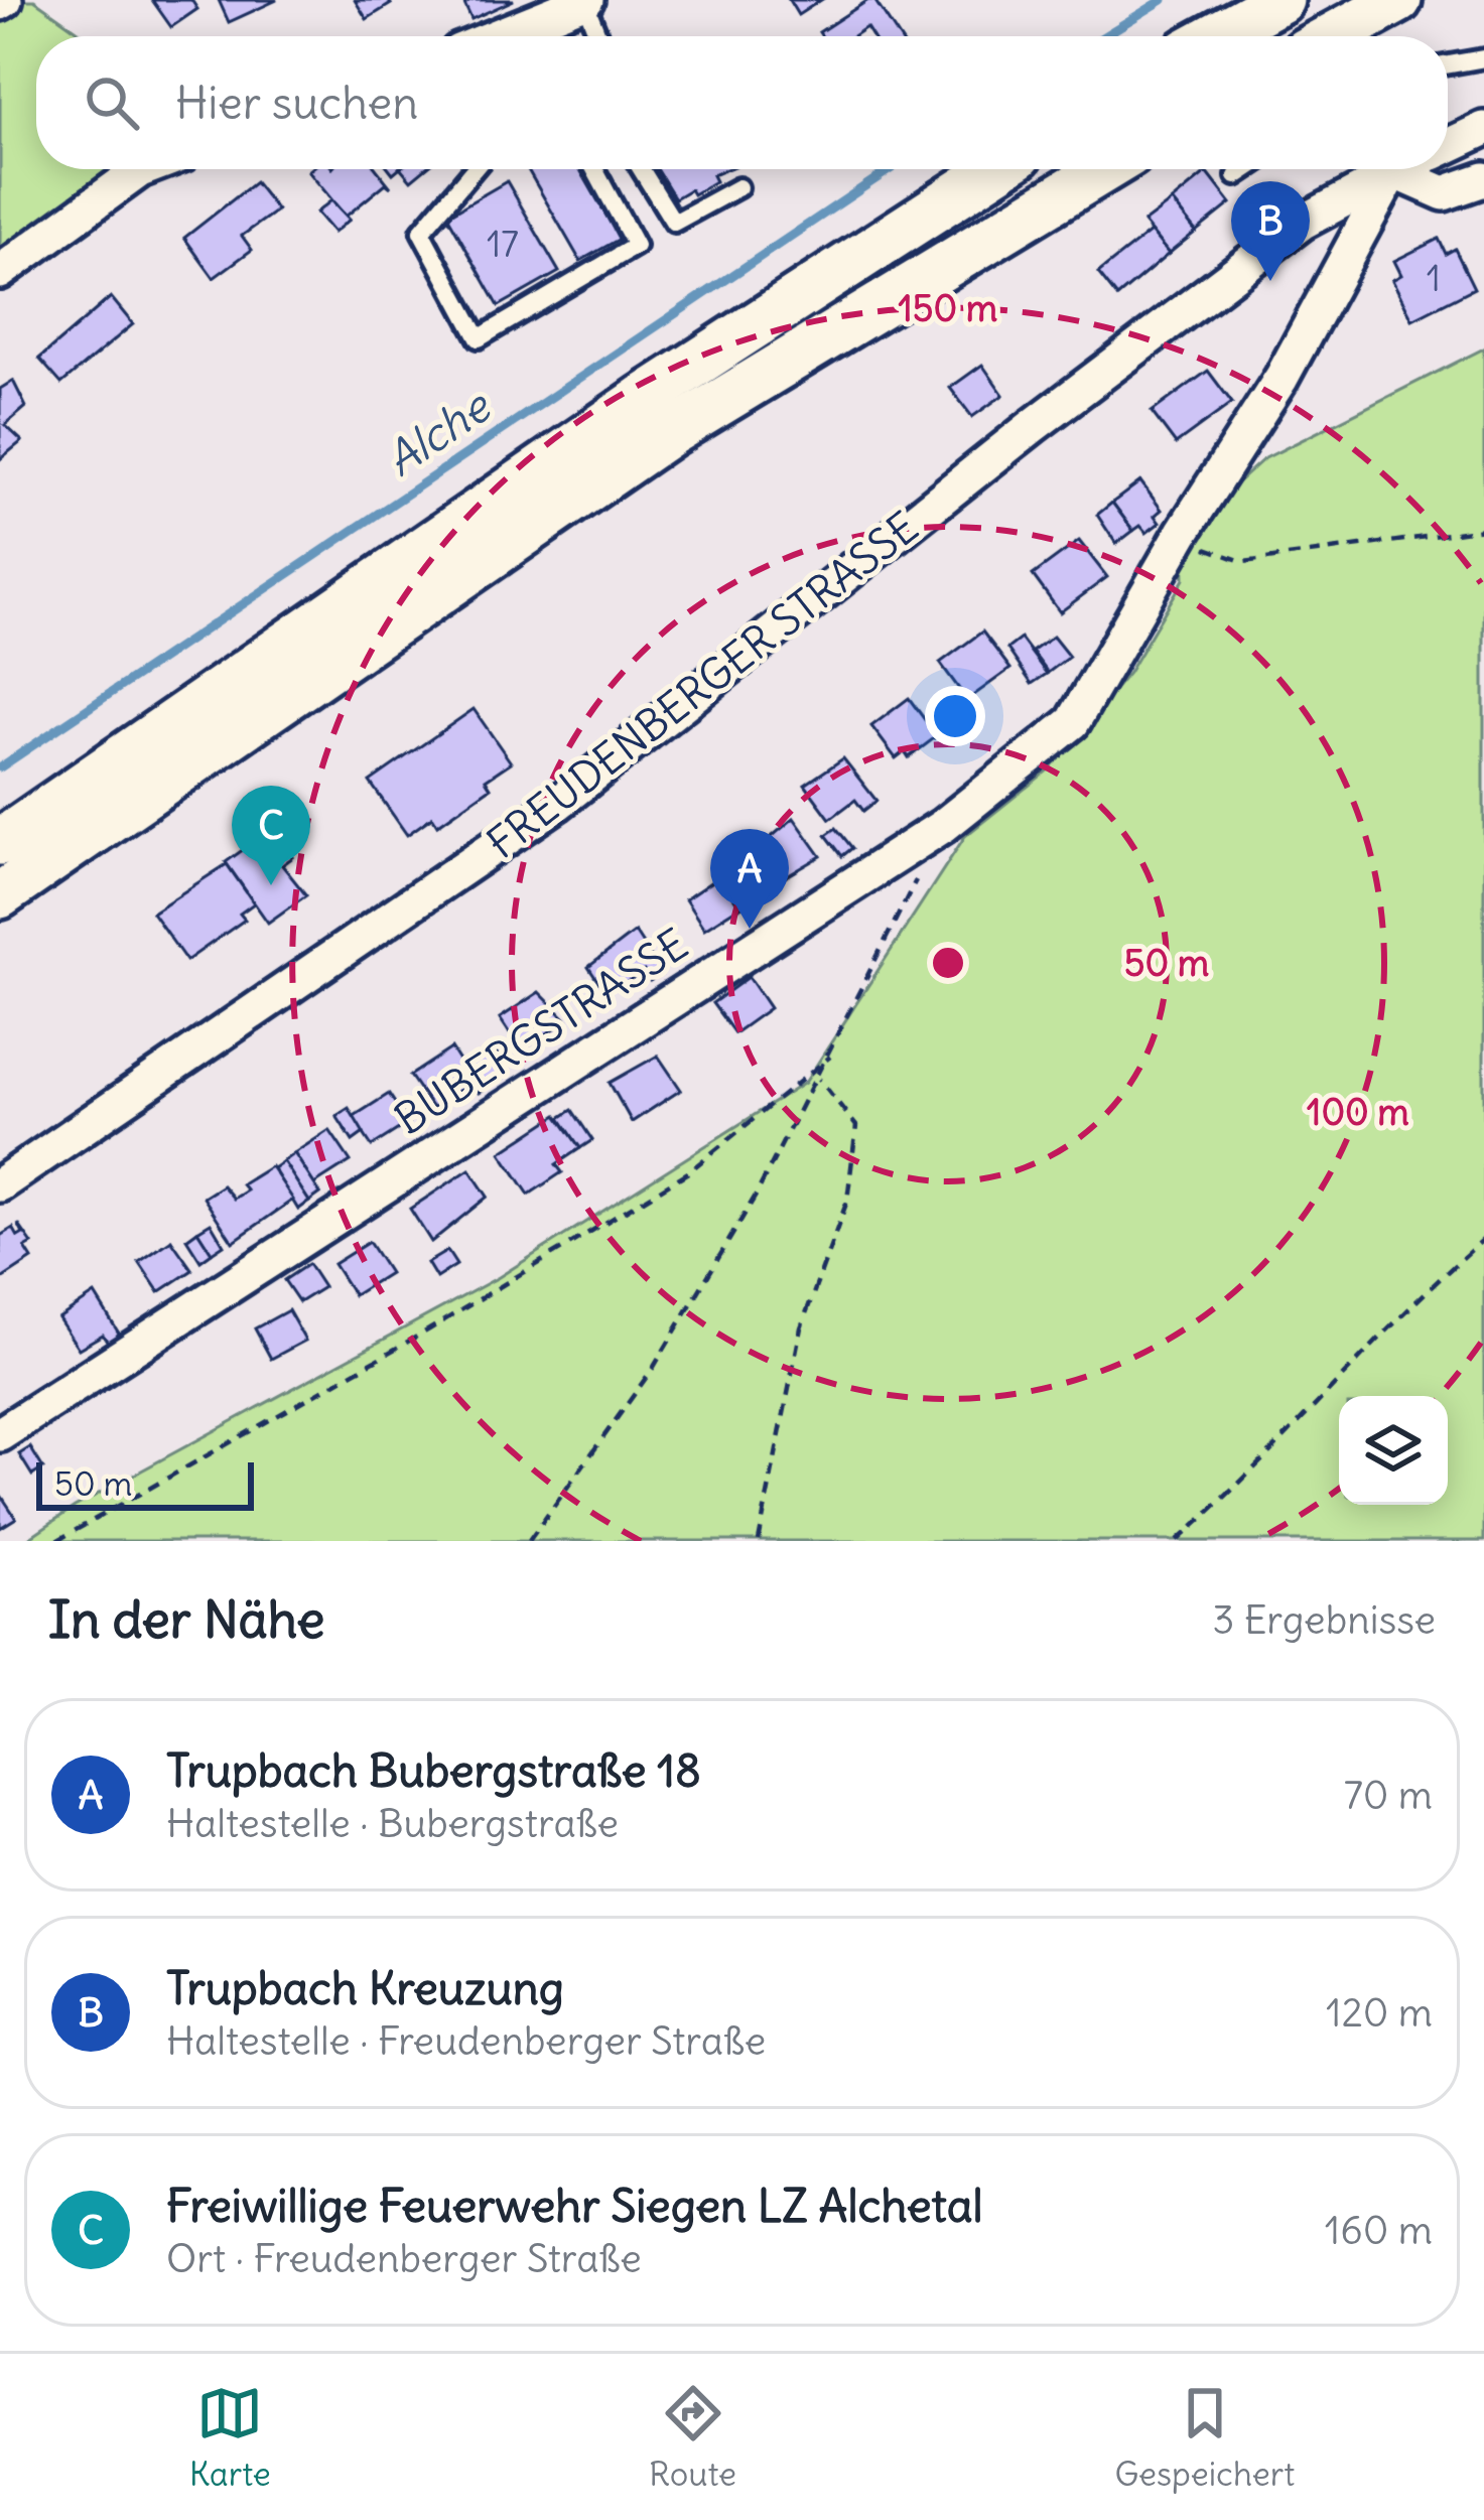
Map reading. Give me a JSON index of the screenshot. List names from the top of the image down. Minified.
{"streets":{"street":["FREUDENBERGER STRASSE","BUBERGSTRASSE"]},"crossings":[["FREUDENBERGER STRASSE","BUBERGSTRASSE"]],"water":["Alche"],"house_numbers":["17","1"],"scale_bar":"50 m","page":{"search":"Hier suchen","pins":["B","C","A"],"scale":"50 m","heading":["In der Nähe","3 Ergebnisse"],"list":[{"mark":"A","name":"Trupbach Bubergstraße 18","note":"Haltestelle · Bubergstraße","value":"70 m"},{"mark":"B","name":"Trupbach Kreuzung","note":"Haltestelle · Freudenberger Straße","value":"120 m"},{"mark":"C","name":"Freiwillige Feuerwehr Siegen LZ Alchetal","note":"Ort · Freudenberger Straße","value":"160 m"}],"nav":["Karte","Route","Gespeichert"]},"rings":["150 m","50 m","100 m"]}
